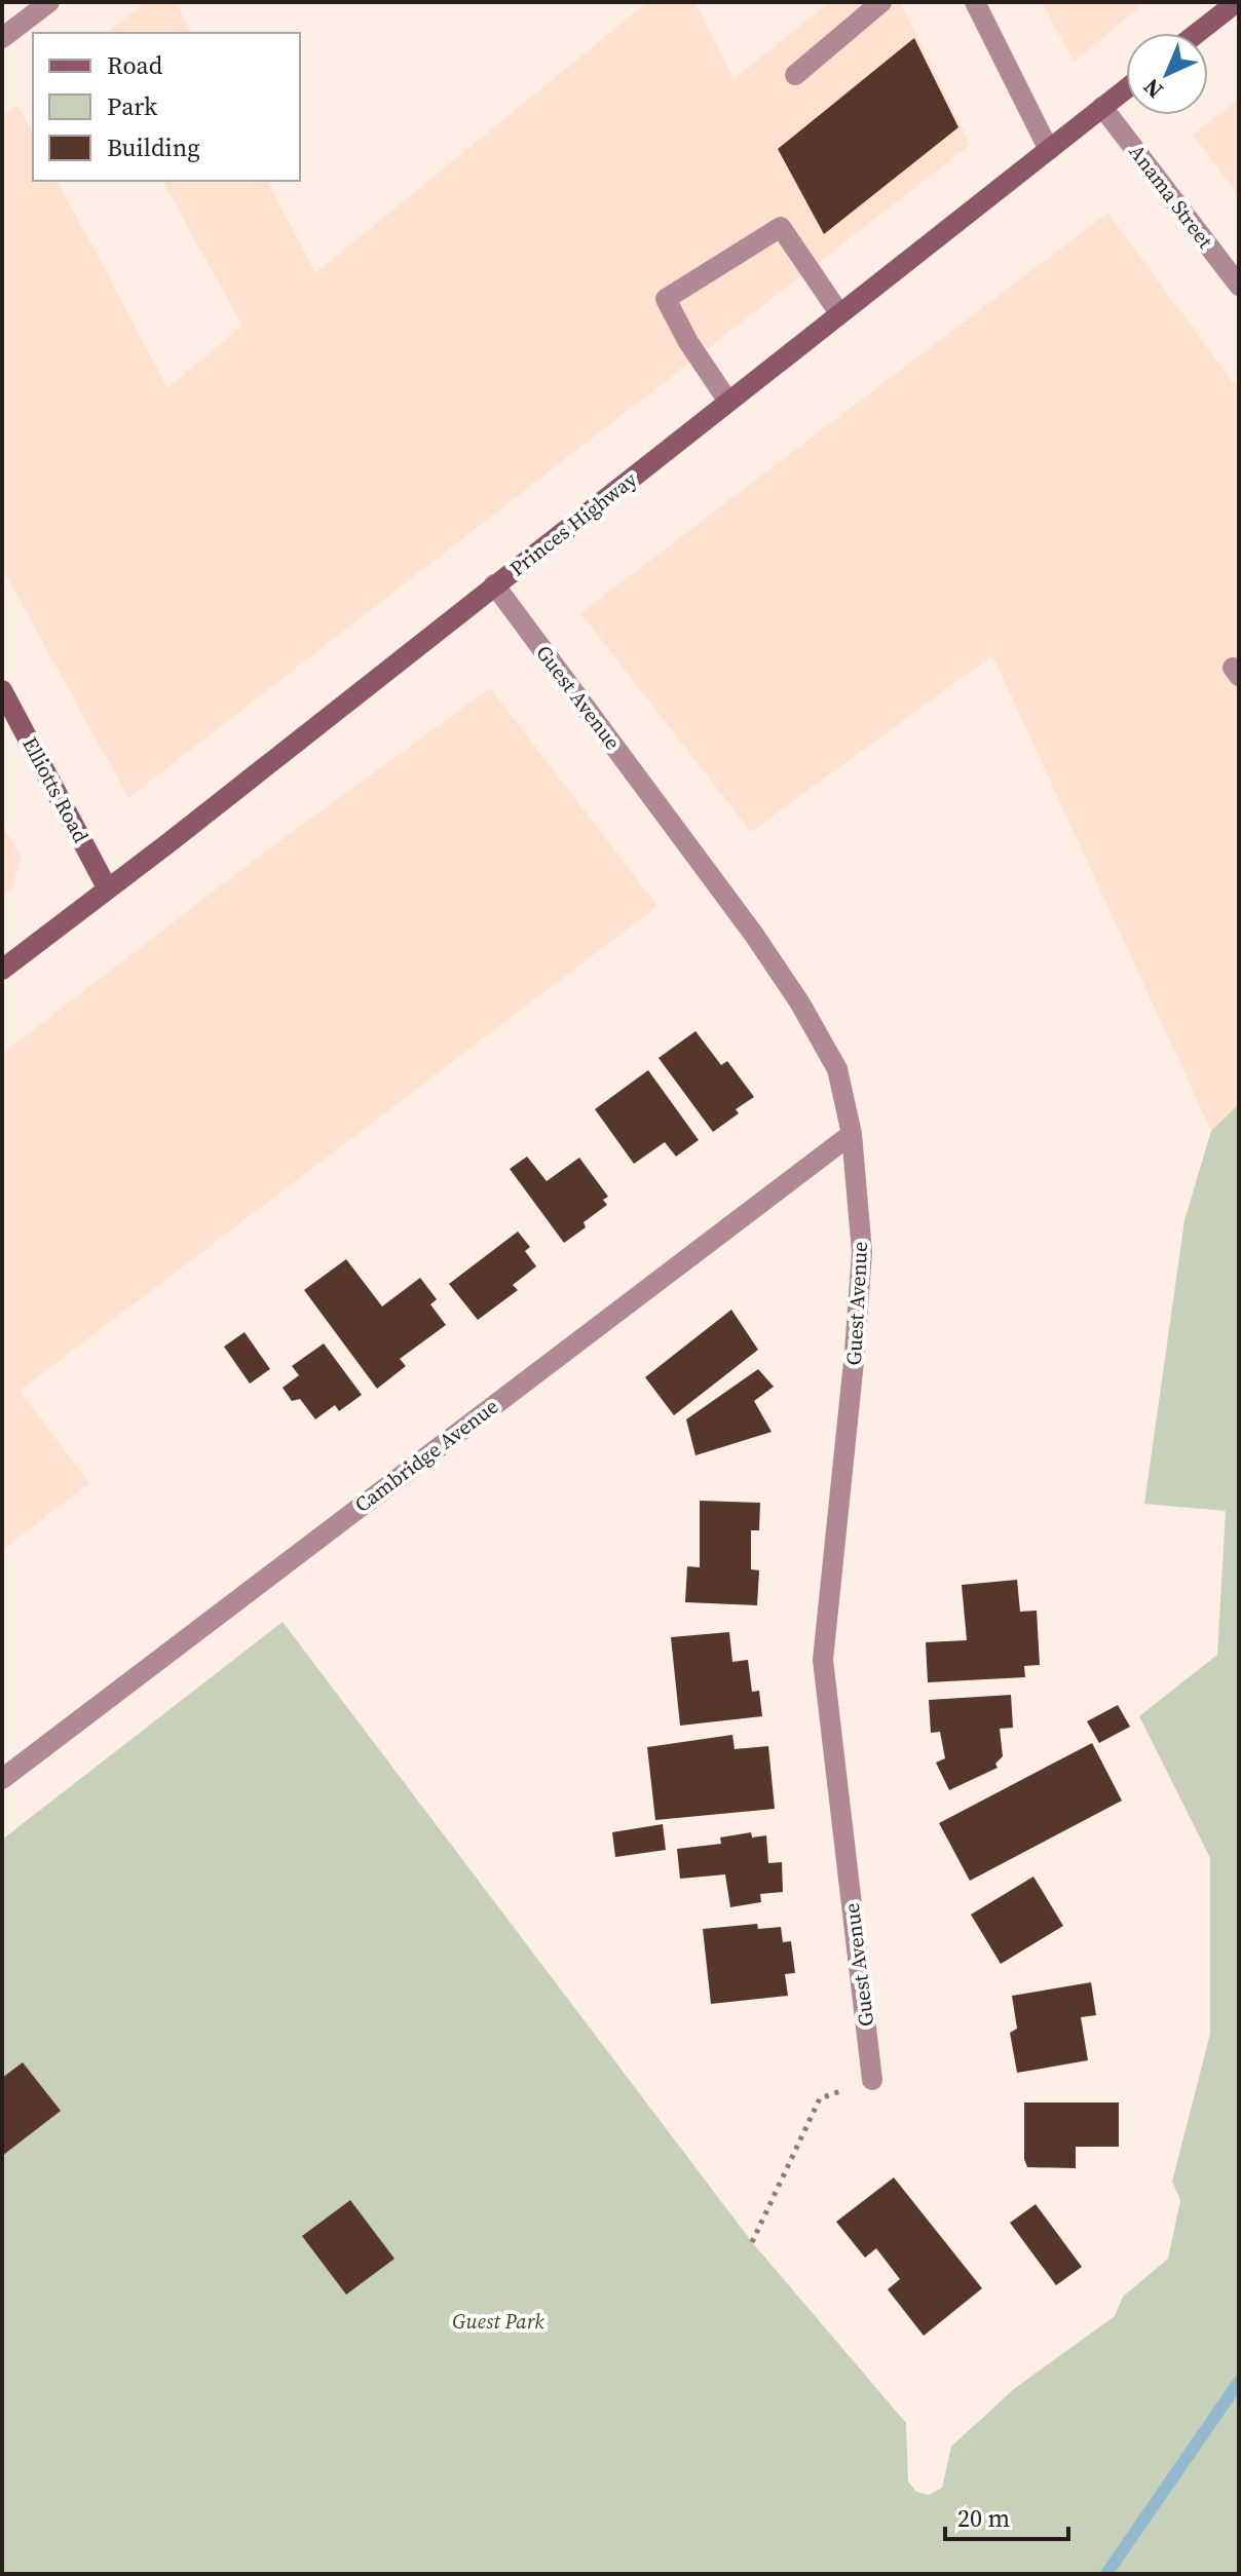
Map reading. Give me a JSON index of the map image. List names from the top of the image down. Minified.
{"streets":{"main road":["Princes Highway","Elliotts Road"],"street":["Anama Street","Guest Avenue","Cambridge Avenue"]},"crossings":[["Anama Street","Princes Highway"],["Princes Highway","Guest Avenue"],["Princes Highway","Elliotts Road"],["Guest Avenue","Cambridge Avenue"]],"parks":["Guest Park"],"legend":["Road","Park","Building"],"scale_bar":"20 m","north":"bottom left"}
